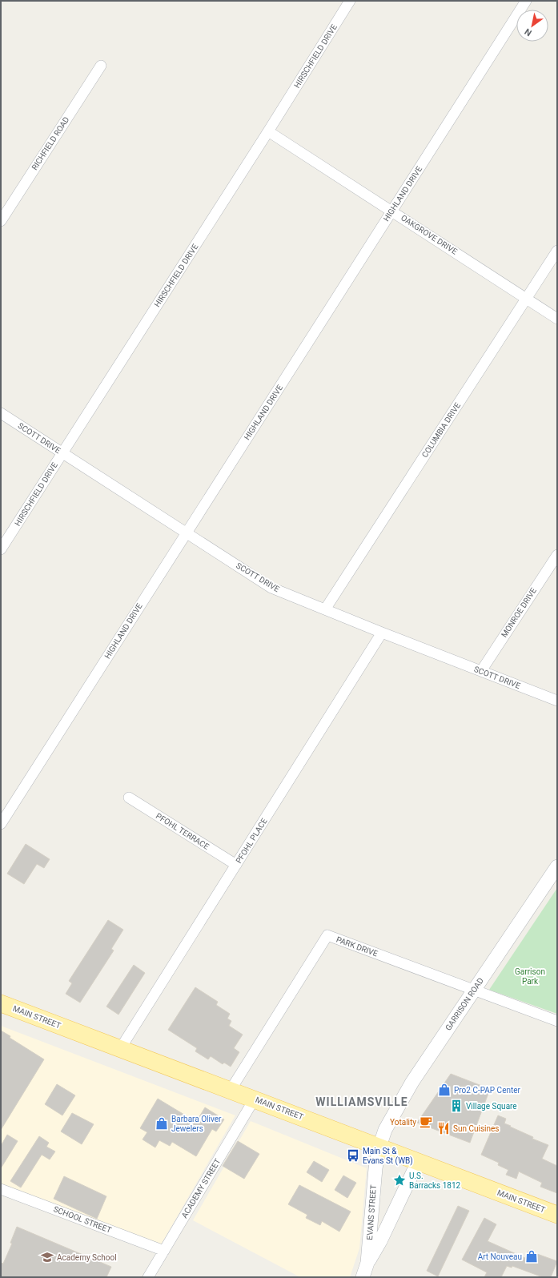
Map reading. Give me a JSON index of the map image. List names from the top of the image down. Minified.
{"streets":{"main road":["MAIN STREET"],"street":["HIRSCHFIELD DRIVE","RICHFIELD ROAD","HIGHLAND DRIVE","OAKGROVE DRIVE","COLUMBIA DRIVE","SCOTT DRIVE","MONROE DRIVE","PFOHL TERRACE","PFOHL PLACE","PARK DRIVE","GARRISON ROAD","ACADEMY STREET","EVANS STREET","SCHOOL STREET"]},"crossings":[["HIRSCHFIELD DRIVE","OAKGROVE DRIVE"],["HIRSCHFIELD DRIVE","SCOTT DRIVE"],["HIGHLAND DRIVE","OAKGROVE DRIVE"],["HIGHLAND DRIVE","SCOTT DRIVE"],["OAKGROVE DRIVE","COLUMBIA DRIVE"],["COLUMBIA DRIVE","SCOTT DRIVE"],["SCOTT DRIVE","MONROE DRIVE"],["SCOTT DRIVE","PFOHL PLACE"],["PFOHL TERRACE","PFOHL PLACE"],["PFOHL PLACE","MAIN STREET"],["PARK DRIVE","GARRISON ROAD"],["PARK DRIVE","MAIN STREET"],["GARRISON ROAD","MAIN STREET"],["GARRISON ROAD","EVANS STREET"],["MAIN STREET","ACADEMY STREET"],["MAIN STREET","EVANS STREET"],["ACADEMY STREET","SCHOOL STREET"]],"districts":["WILLIAMSVILLE"],"parks":["Garrison Park"],"places":{"shop":["Pro2 C-PAP Center","Barbara Oliver Jewelers","Art Nouveau"],"building":["Village Square"],"cafe":["Yotality"],"restaurant":["Sun Cuisines"],"bus stop":["Main St & Evans St (WB)"],"place":["U.S. Barracks 1812"],"school or university":["Academy School"]},"north":"bottom left"}
